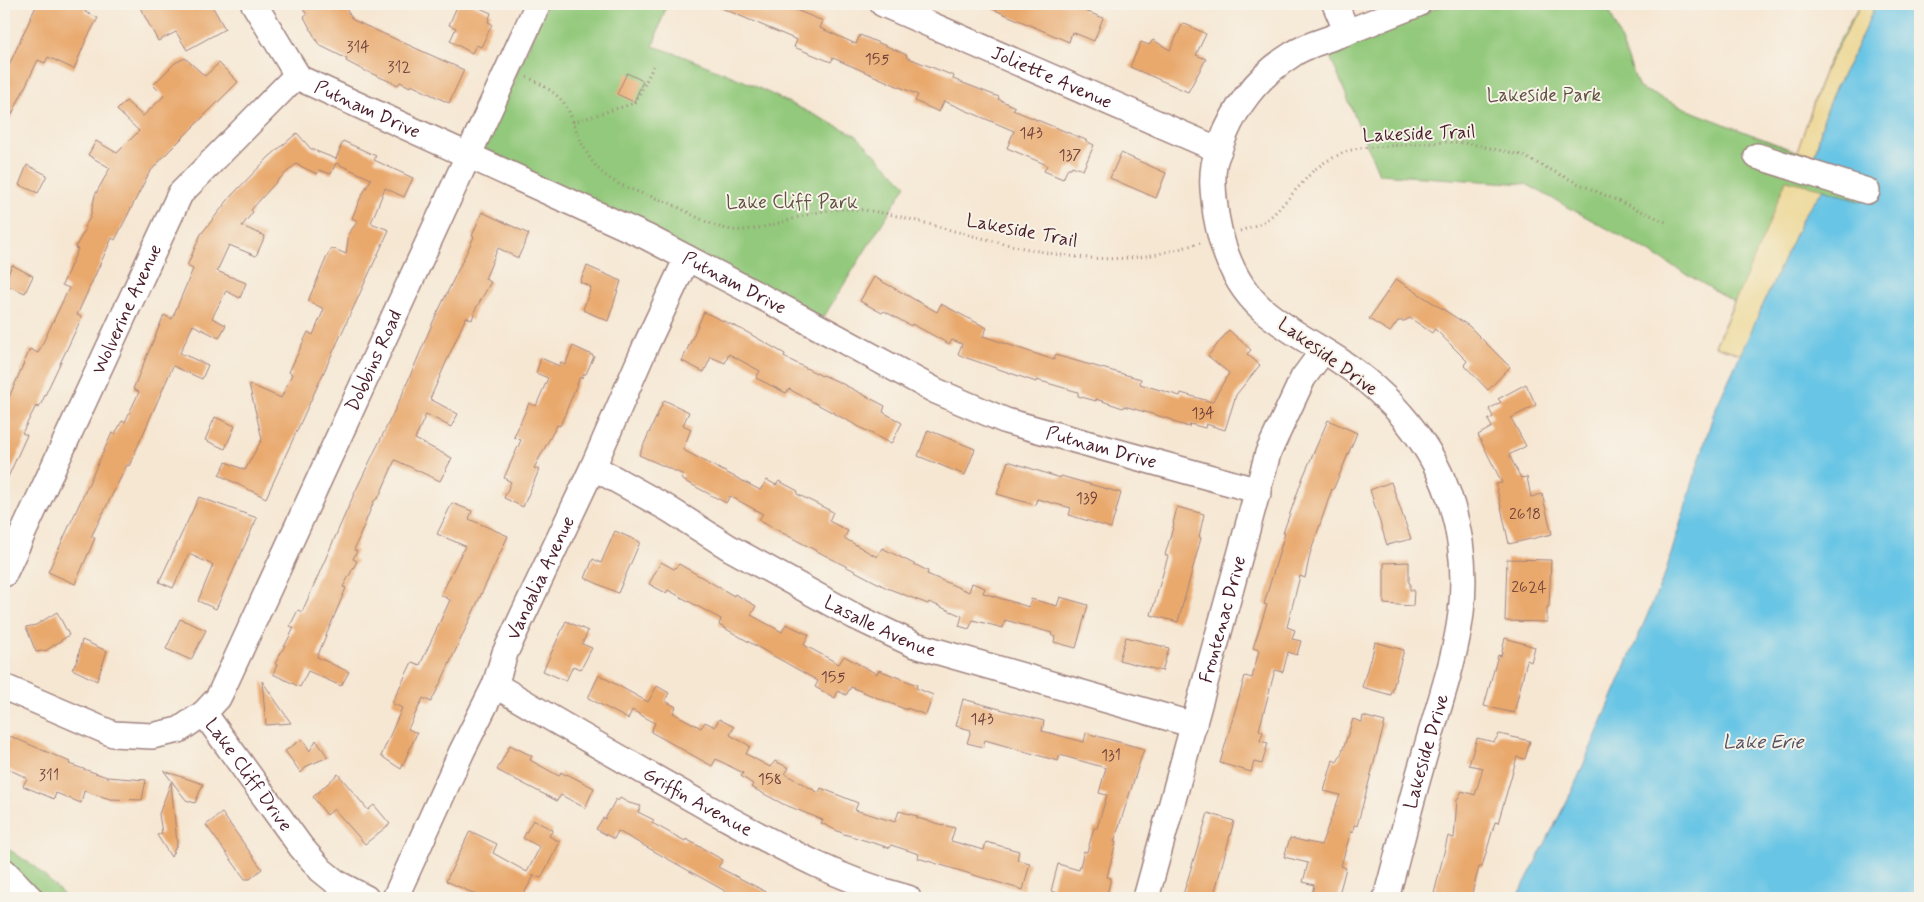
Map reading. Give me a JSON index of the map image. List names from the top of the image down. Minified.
{"streets":{"street":["Joliette Avenue","Putnam Drive","Wolverine Avenue","Lakeside Drive","Dobbins Road","Vandalia Avenue","Frontenac Drive","Lasalle Avenue","Lake Cliff Drive","Griffin Avenue"],"path":["Lakeside Trail"]},"crossings":[["Joliette Avenue","Lakeside Drive"],["Putnam Drive","Wolverine Avenue"],["Putnam Drive","Dobbins Road"],["Putnam Drive","Vandalia Avenue"],["Putnam Drive","Frontenac Drive"],["Lakeside Trail","Lakeside Drive"],["Lakeside Drive","Frontenac Drive"],["Dobbins Road","Lake Cliff Drive"],["Vandalia Avenue","Lasalle Avenue"],["Vandalia Avenue","Griffin Avenue"],["Frontenac Drive","Lasalle Avenue"]],"water":["Lake Erie"],"parks":["Lakeside Park","Lake Cliff Park"],"house_numbers":["314","155","312","143","137","134","139","2618","2624","155","143","131","311","158"]}
